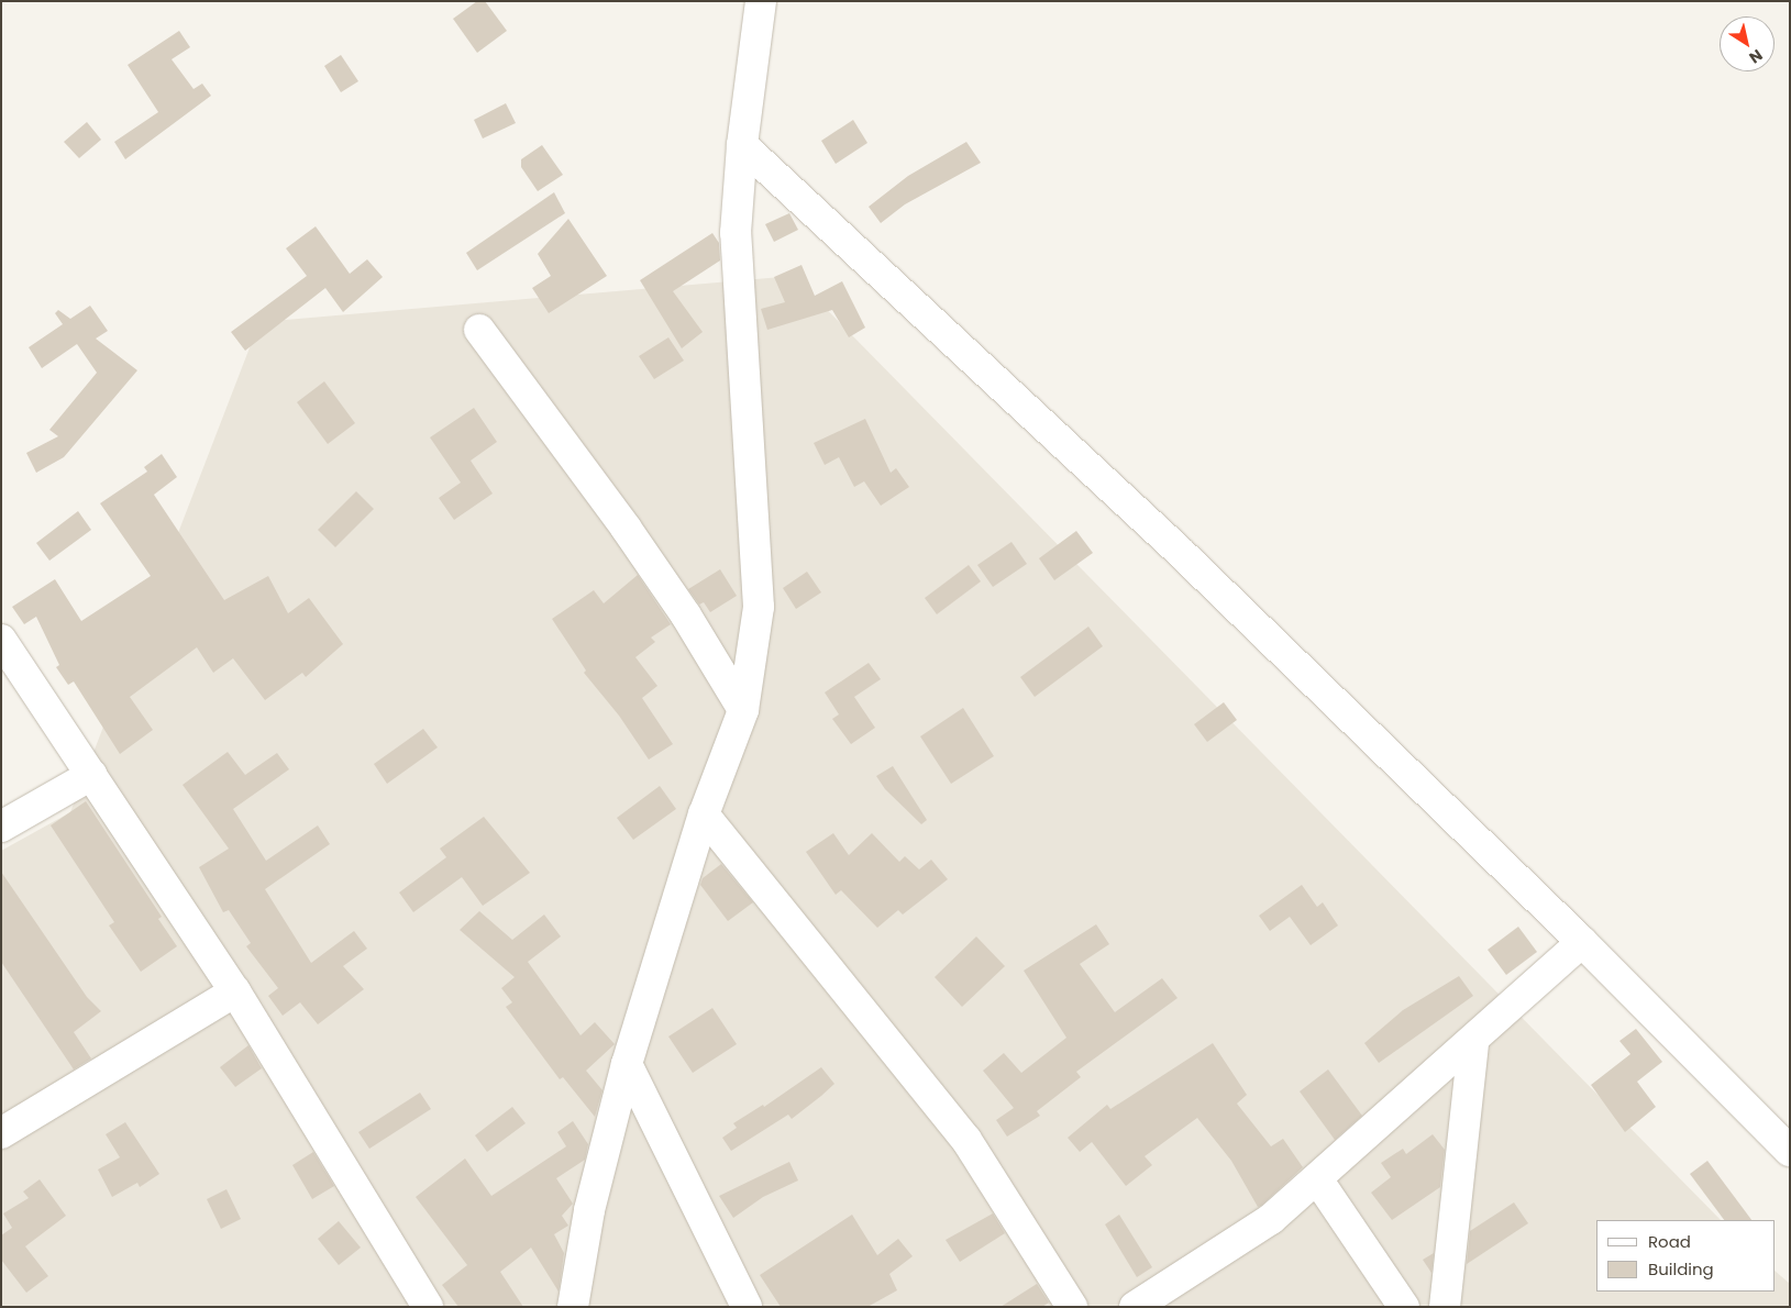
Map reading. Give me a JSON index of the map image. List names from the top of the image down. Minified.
{"legend":["Road","Building"],"north":"bottom right"}
